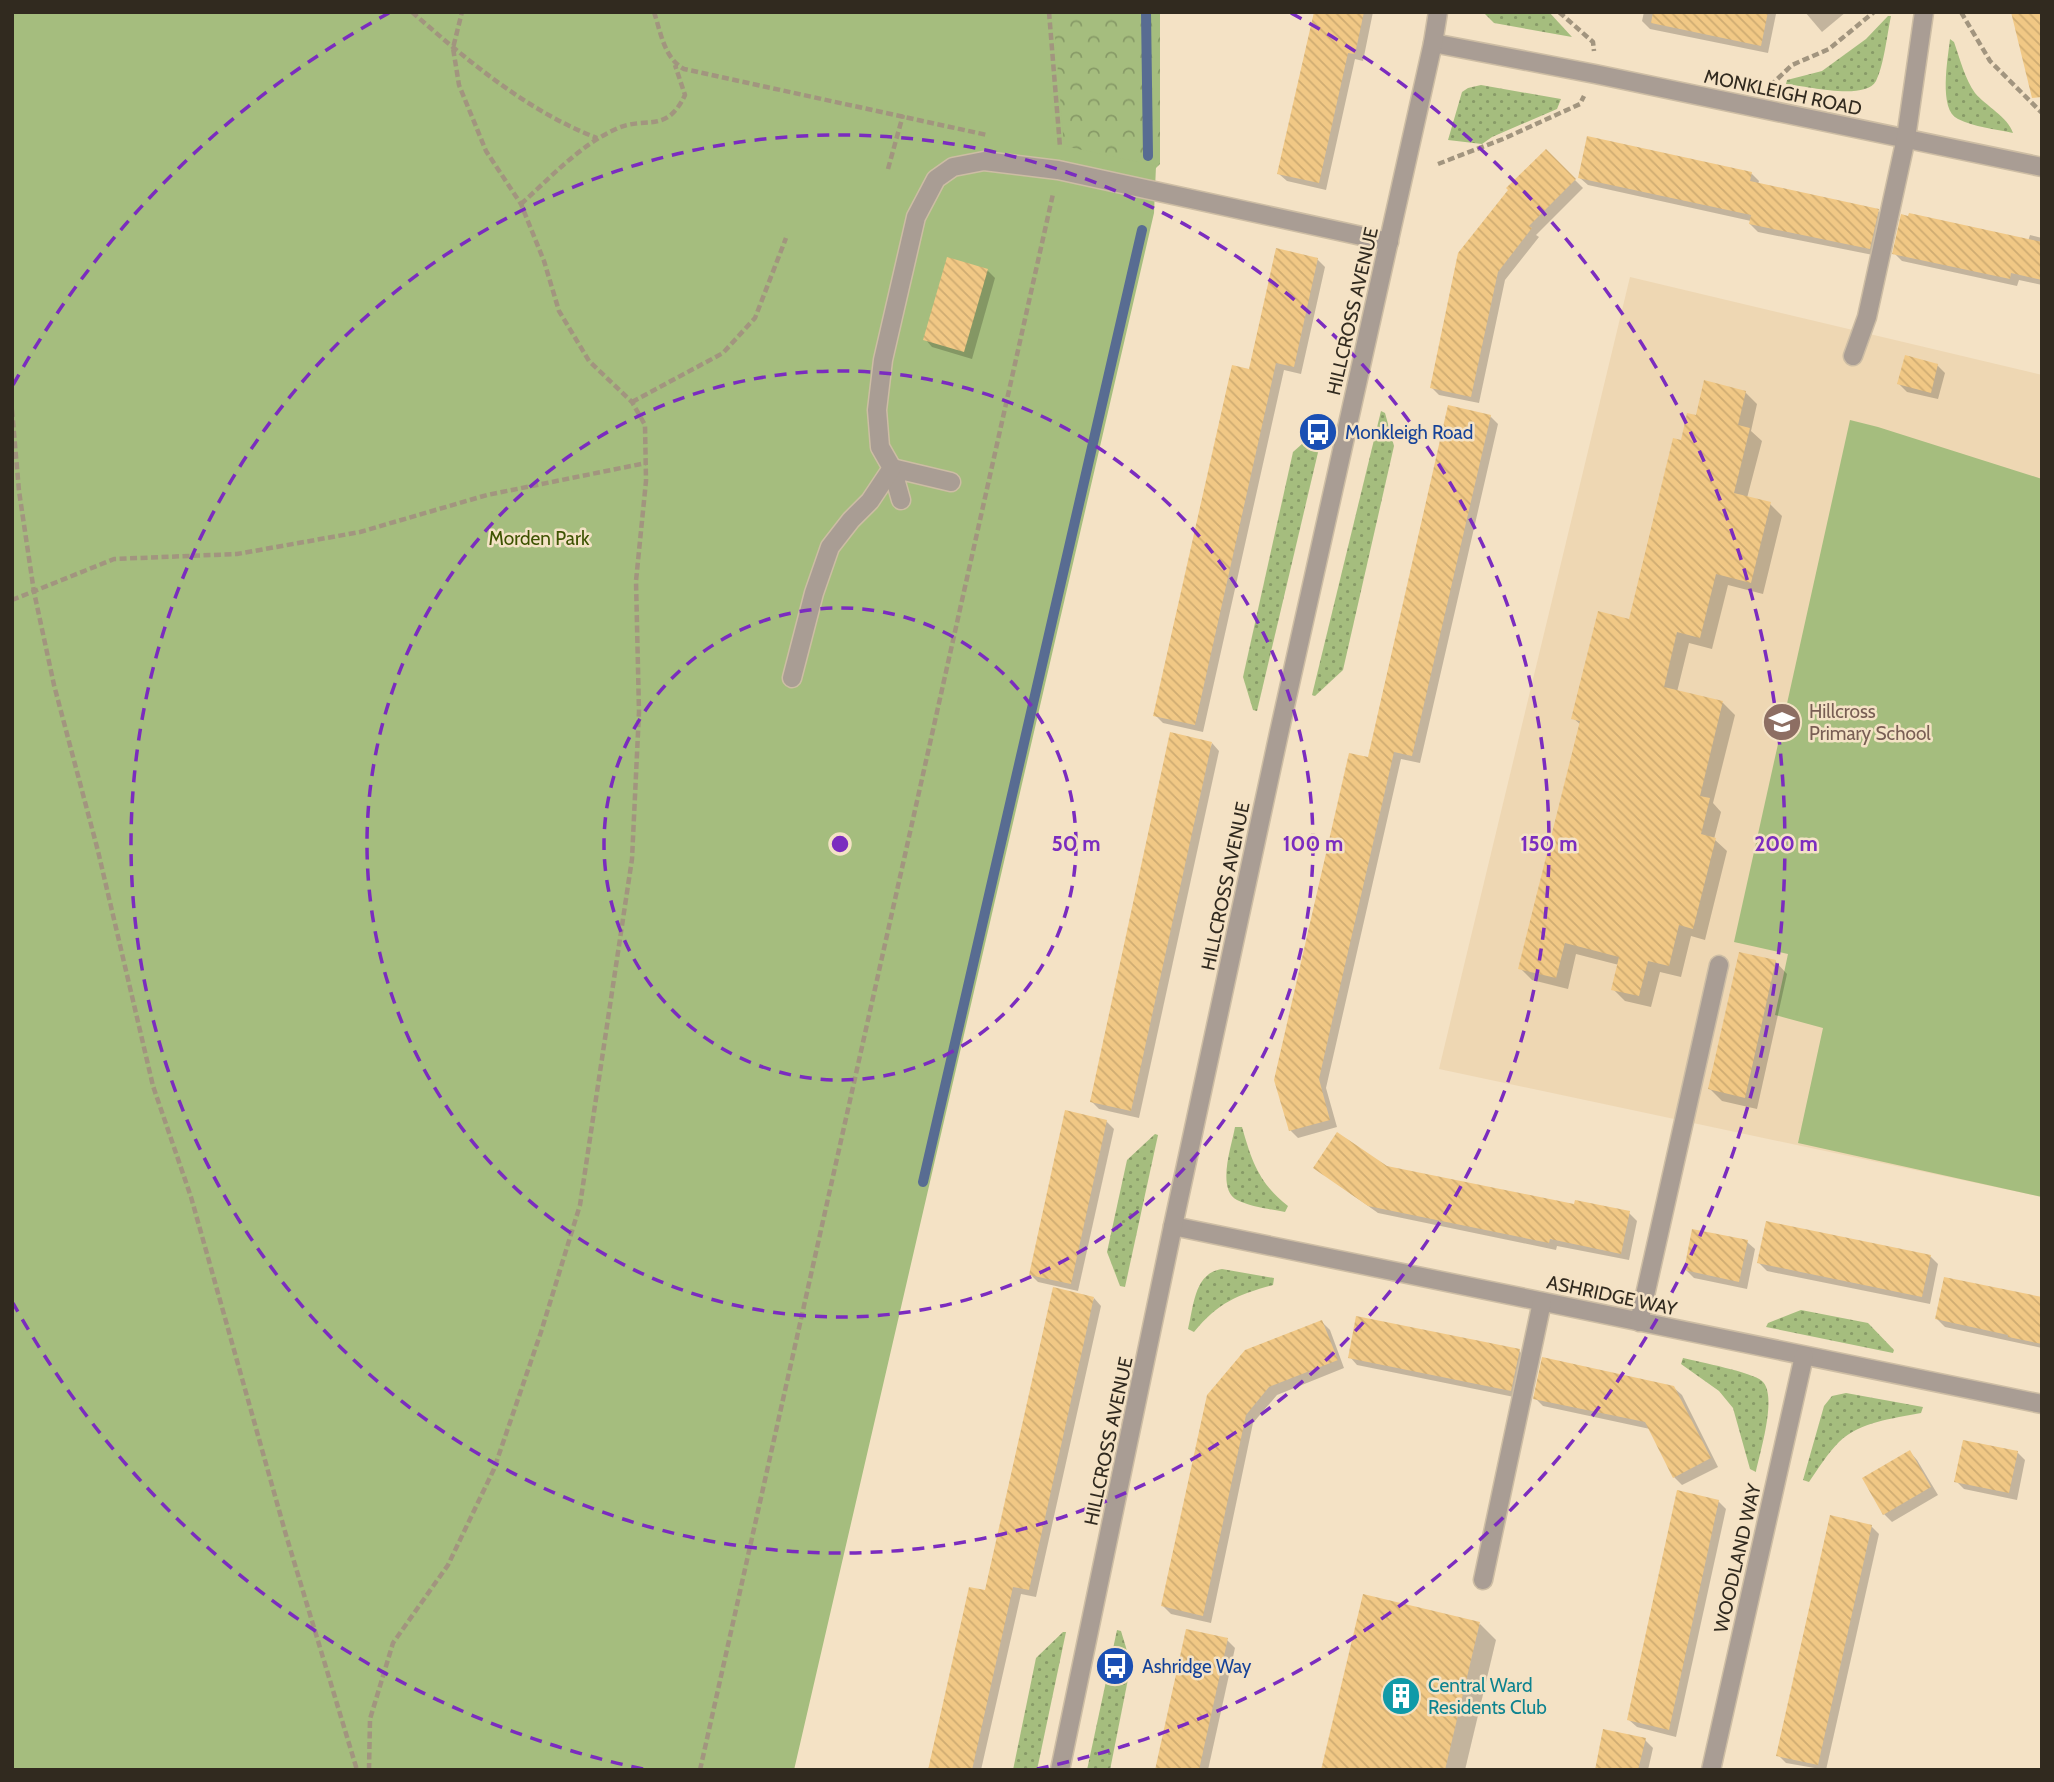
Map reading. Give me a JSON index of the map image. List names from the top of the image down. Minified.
{"streets":{"street":["MONKLEIGH ROAD","HILLCROSS AVENUE","ASHRIDGE WAY","WOODLAND WAY"]},"crossings":[["MONKLEIGH ROAD","HILLCROSS AVENUE"],["HILLCROSS AVENUE","ASHRIDGE WAY"],["ASHRIDGE WAY","WOODLAND WAY"]],"parks":["Morden Park"],"places":{"bus stop":["Monkleigh Road","Ashridge Way"],"school or university":["Hillcross Primary School"],"building":["Central Ward Residents Club"]},"rings":["50 m","100 m","150 m","200 m"]}
